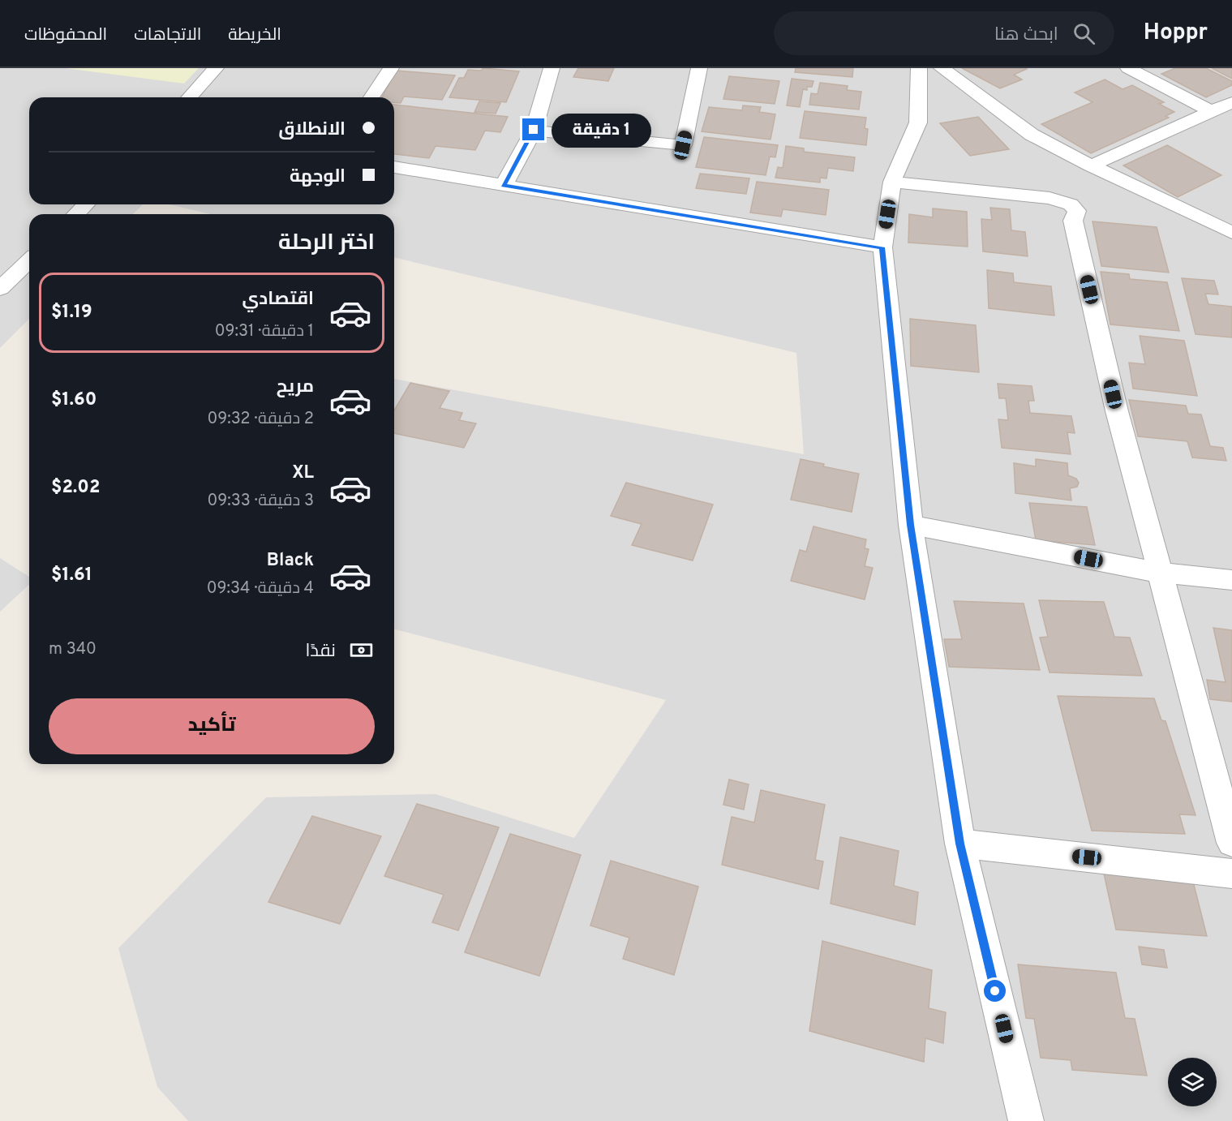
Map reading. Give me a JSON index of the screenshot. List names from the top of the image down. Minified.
{"page":{"header":"Hoppr","search":"ابحث هنا","nav":["الخريطة","الاتجاهات","المحفوظات"],"banner":["الانطلاق","الوجهة"],"bubble":"1 دقيقة","heading":"اختر الرحلة","list":[{"name":"اقتصادي","note":"1 دقيقة · 09:31","value":"$1.19"},{"name":"مريح","note":"2 دقيقة · 09:32","value":"$1.60"},{"name":"XL","note":"3 دقيقة · 09:33","value":"$2.02"},{"name":"Black","note":"4 دقيقة · 09:34","value":"$1.61"}],"pay":["نقدًا","340 m"],"buttons":"تأكيد"}}
